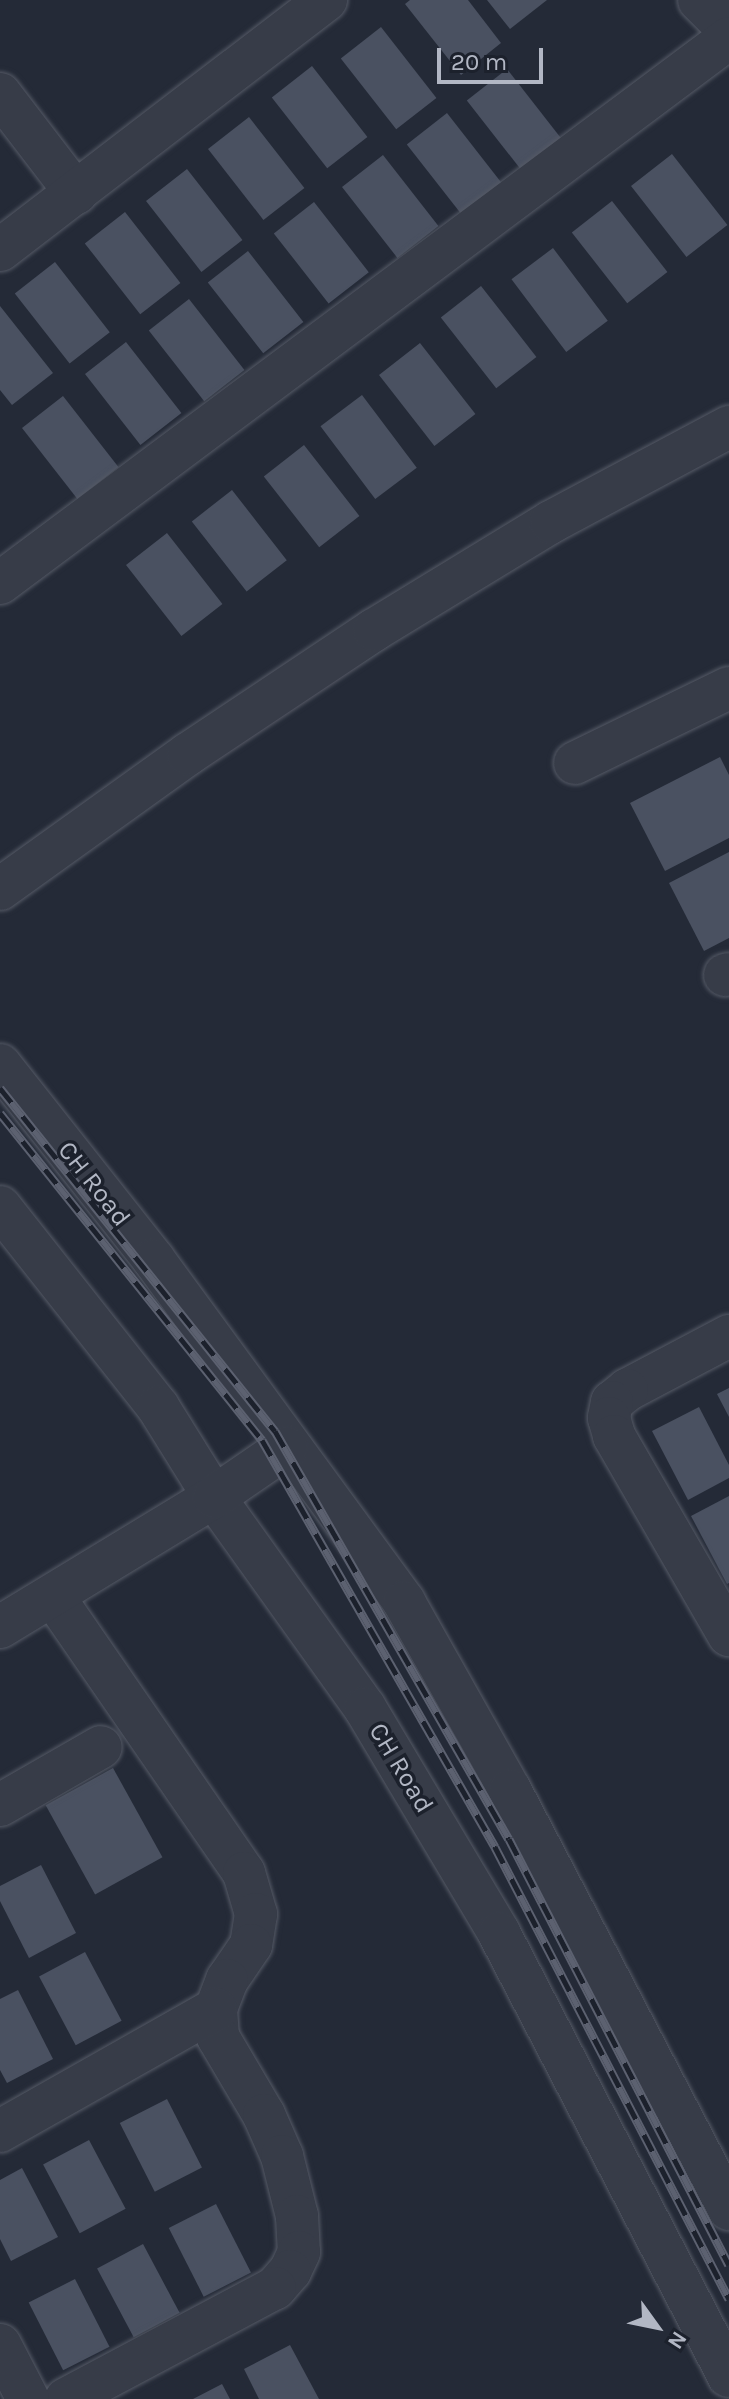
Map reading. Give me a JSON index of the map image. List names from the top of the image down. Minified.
{"streets":{"street":["CH Road"]},"scale_bar":"20 m","north":"bottom right"}
